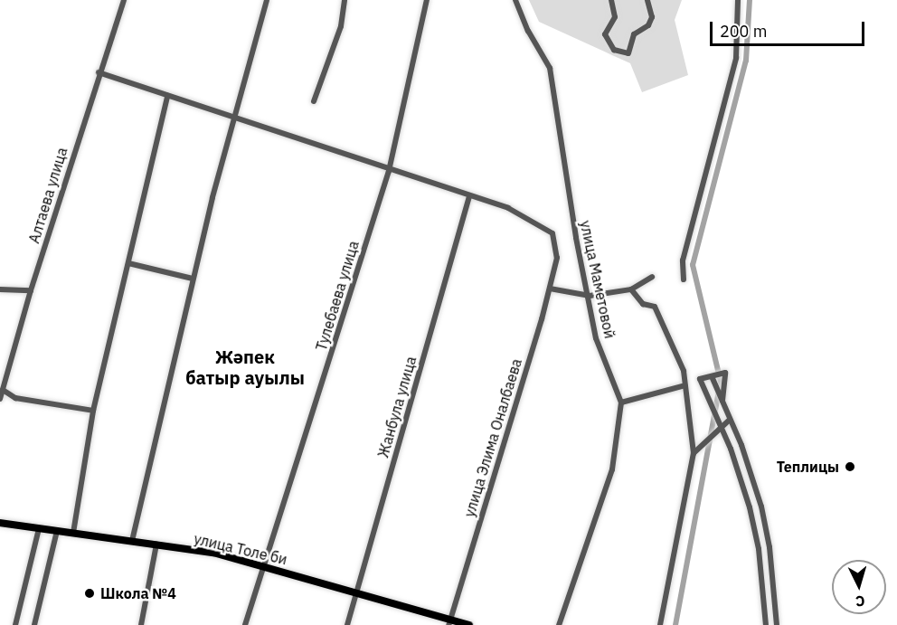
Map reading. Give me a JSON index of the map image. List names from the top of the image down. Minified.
{"streets":{"main road":["улица Толе би"],"street":["Алтаева улица","улица Маметовой","Тулебаева улица","Жанбула улица","улица Элима Оналбаева"]},"crossings":[["Тулебаева улица","улица Толе би"],["Жанбула улица","улица Элима Оналбаева"],["Жанбула улица","улица Толе би"],["улица Элима Оналбаева","улица Толе би"]],"districts":["Жәпек батыр ауылы"],"places":["Теплицы","Школа №4"],"scale_bar":"200 m","north":"bottom"}
